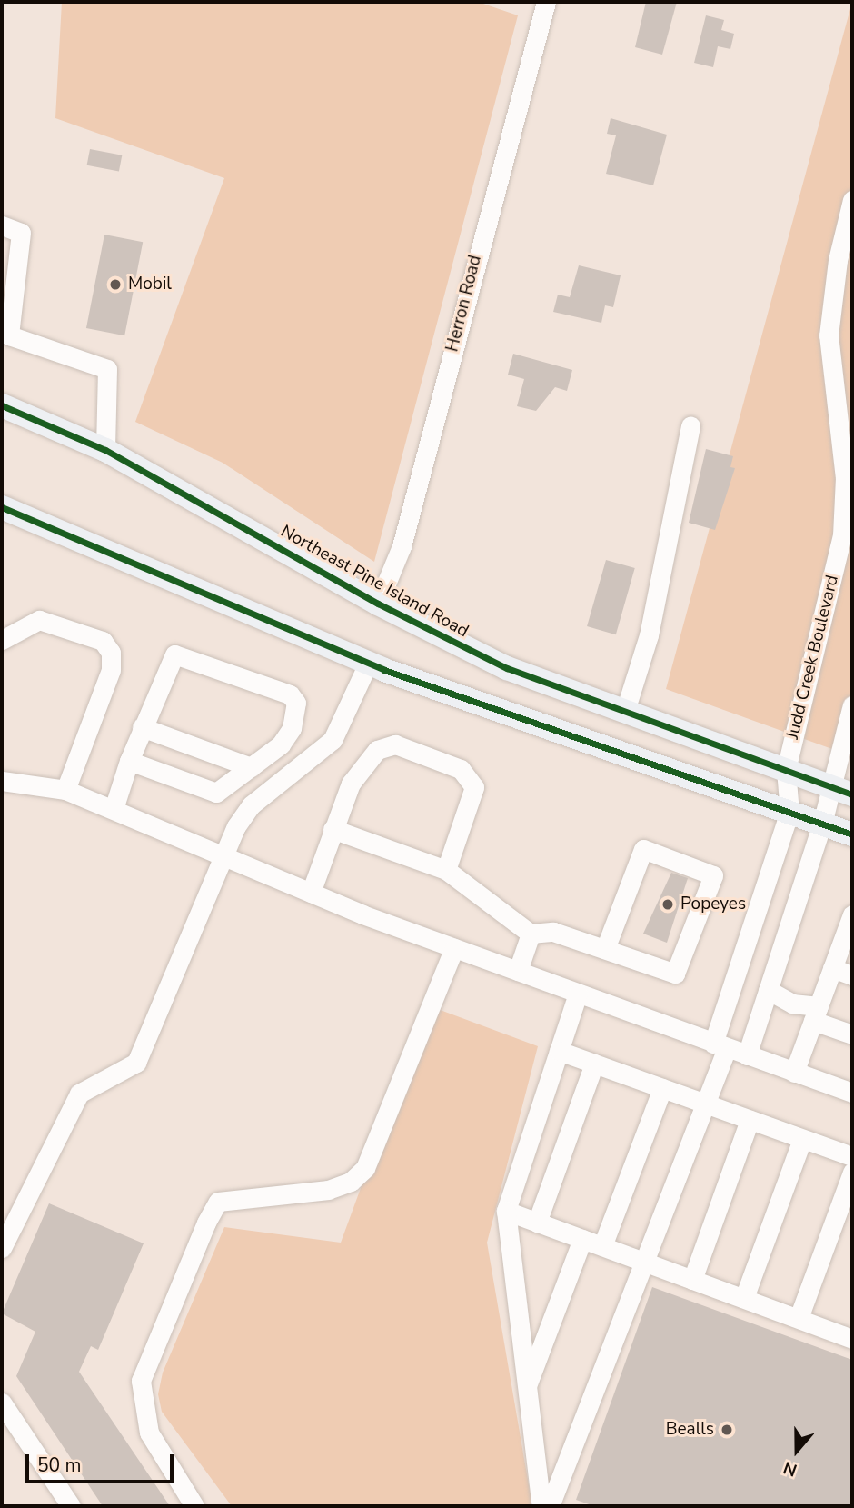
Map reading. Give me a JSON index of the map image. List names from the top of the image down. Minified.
{"streets":{"main road":["Northeast Pine Island Road"],"street":["Herron Road","Judd Creek Boulevard"]},"crossings":[["Herron Road","Northeast Pine Island Road"],["Northeast Pine Island Road","Judd Creek Boulevard"]],"places":["Mobil","Popeyes","Bealls"],"scale_bar":"50 m","north":"bottom"}
